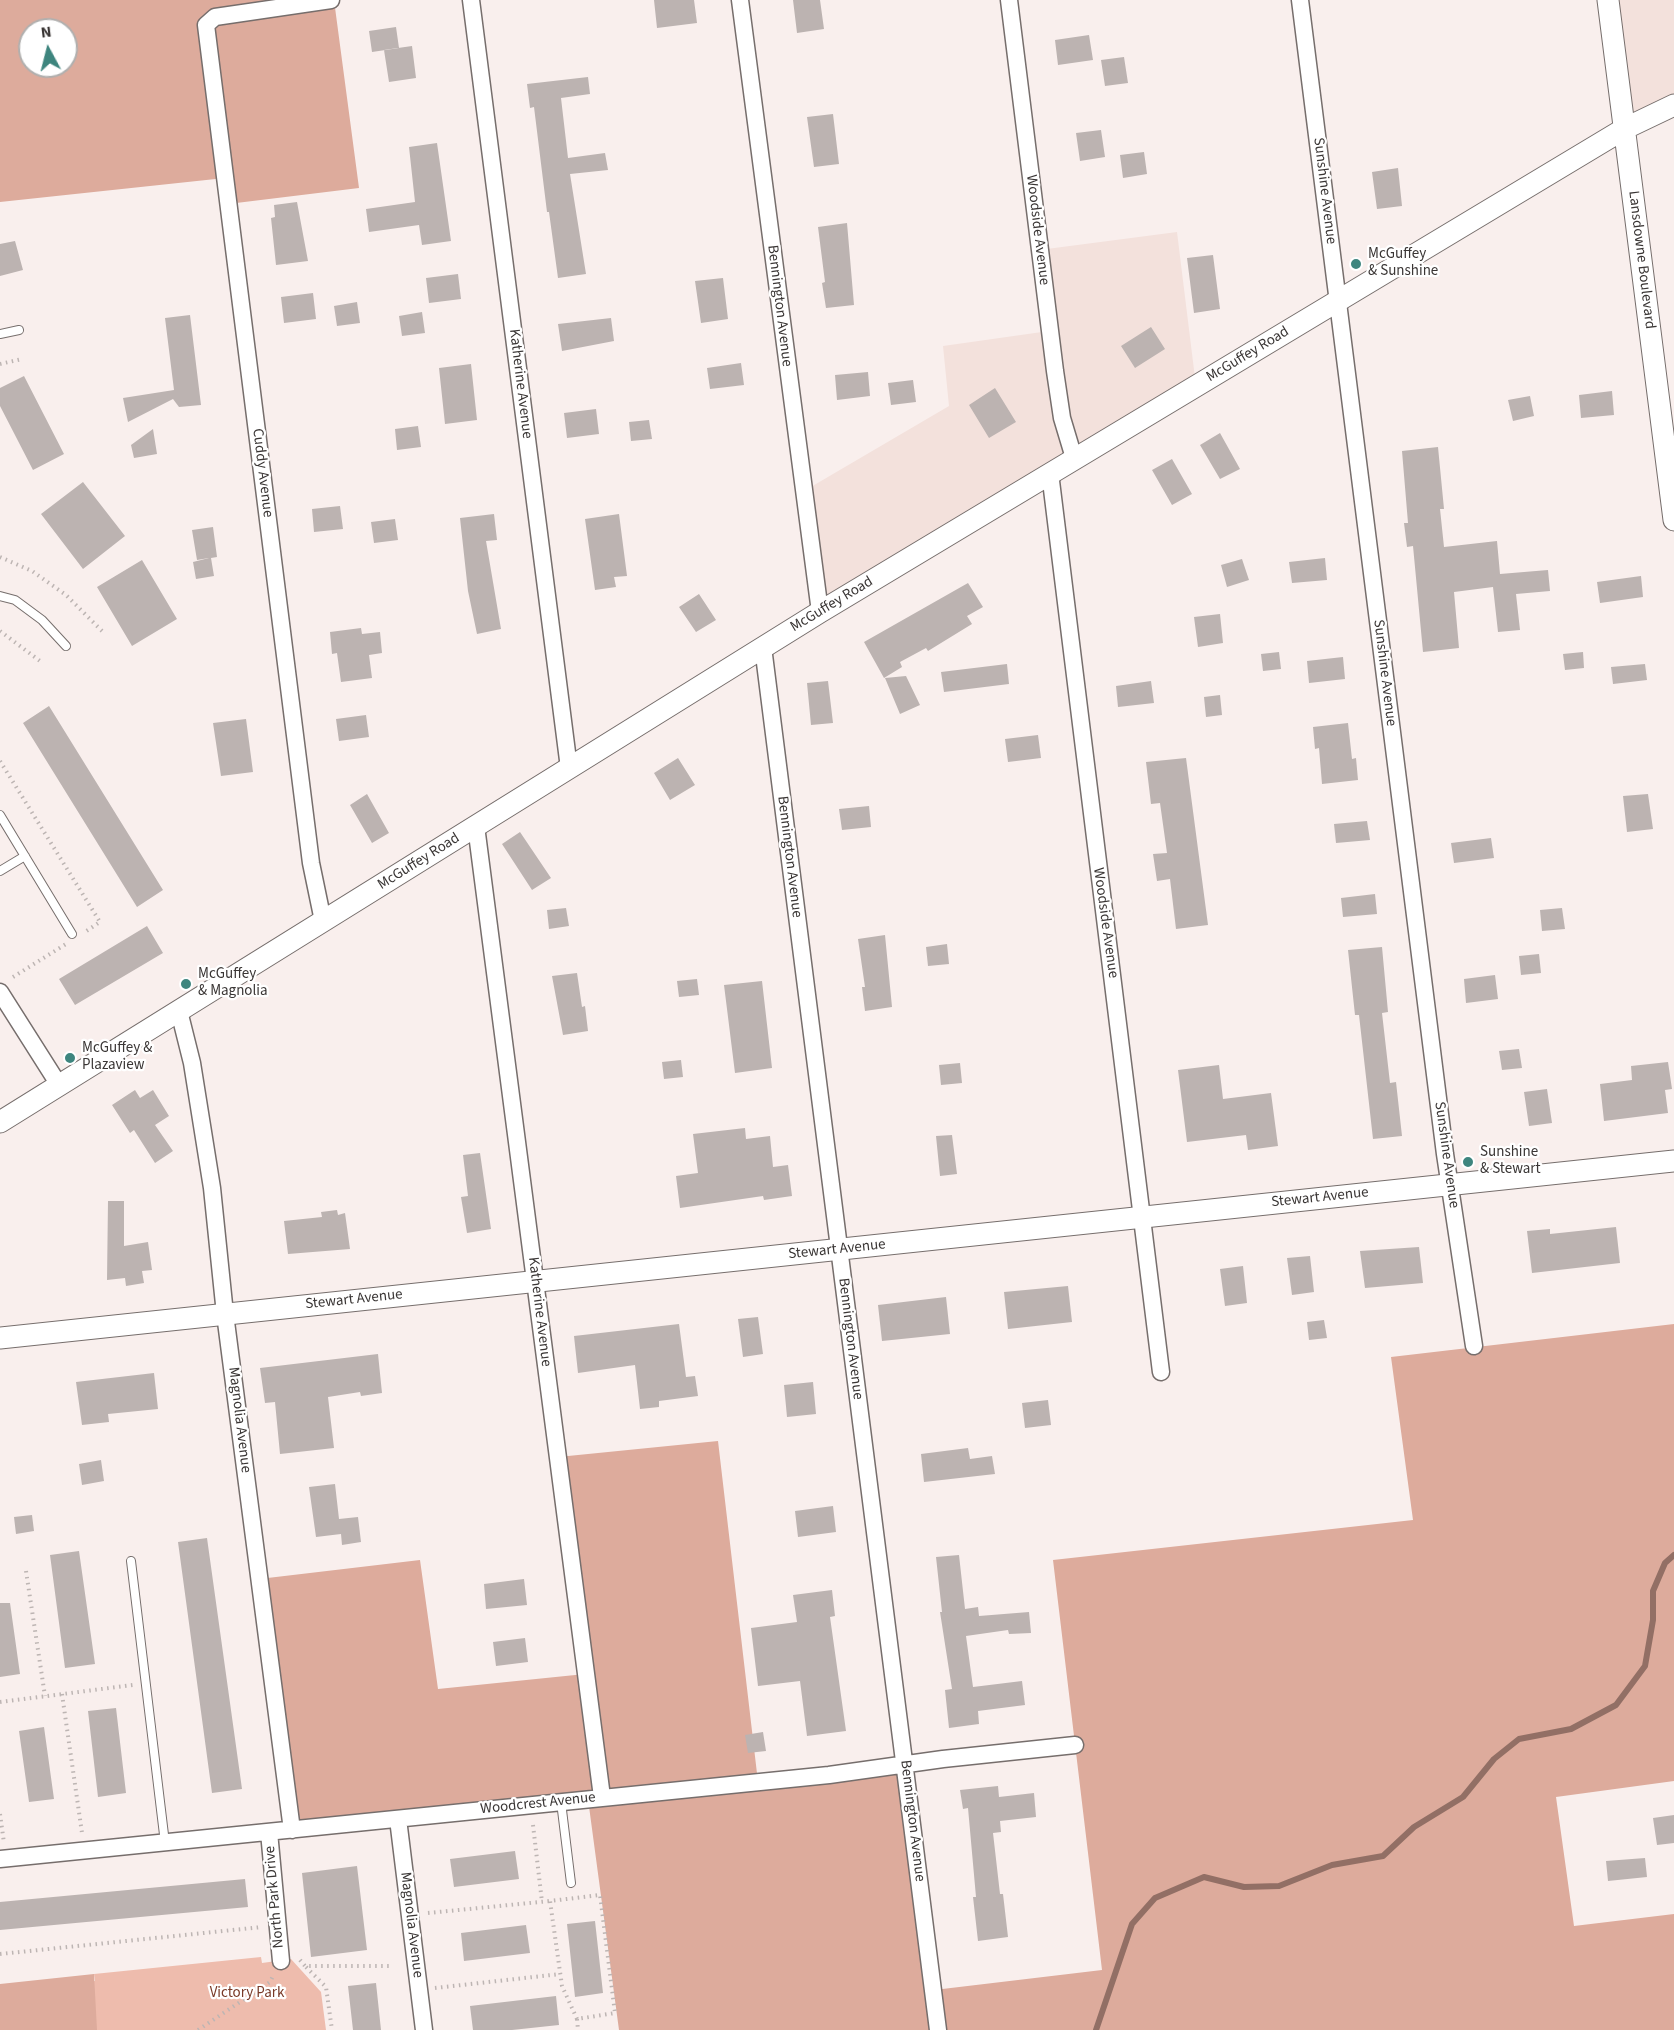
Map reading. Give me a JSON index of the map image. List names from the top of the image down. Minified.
{"streets":{"street":["Sunshine Avenue","Woodside Avenue","Lansdowne Boulevard","Bennington Avenue","McGuffey Road","Katherine Avenue","Cuddy Avenue","Stewart Avenue","Magnolia Avenue","Woodcrest Avenue","North Park Drive"]},"crossings":[["Sunshine Avenue","McGuffey Road"],["Sunshine Avenue","Stewart Avenue"],["Woodside Avenue","McGuffey Road"],["Woodside Avenue","Stewart Avenue"],["Lansdowne Boulevard","McGuffey Road"],["Bennington Avenue","McGuffey Road"],["Bennington Avenue","Stewart Avenue"],["Bennington Avenue","Woodcrest Avenue"],["McGuffey Road","Katherine Avenue"],["McGuffey Road","Cuddy Avenue"],["McGuffey Road","Magnolia Avenue"],["Katherine Avenue","Stewart Avenue"],["Katherine Avenue","Woodcrest Avenue"],["Stewart Avenue","Magnolia Avenue"],["Magnolia Avenue","Woodcrest Avenue"],["Woodcrest Avenue","North Park Drive"]],"parks":["Victory Park"],"places":["McGuffey & Sunshine","McGuffey & Magnolia","McGuffey & Plazaview","Sunshine & Stewart"],"north":"top"}
